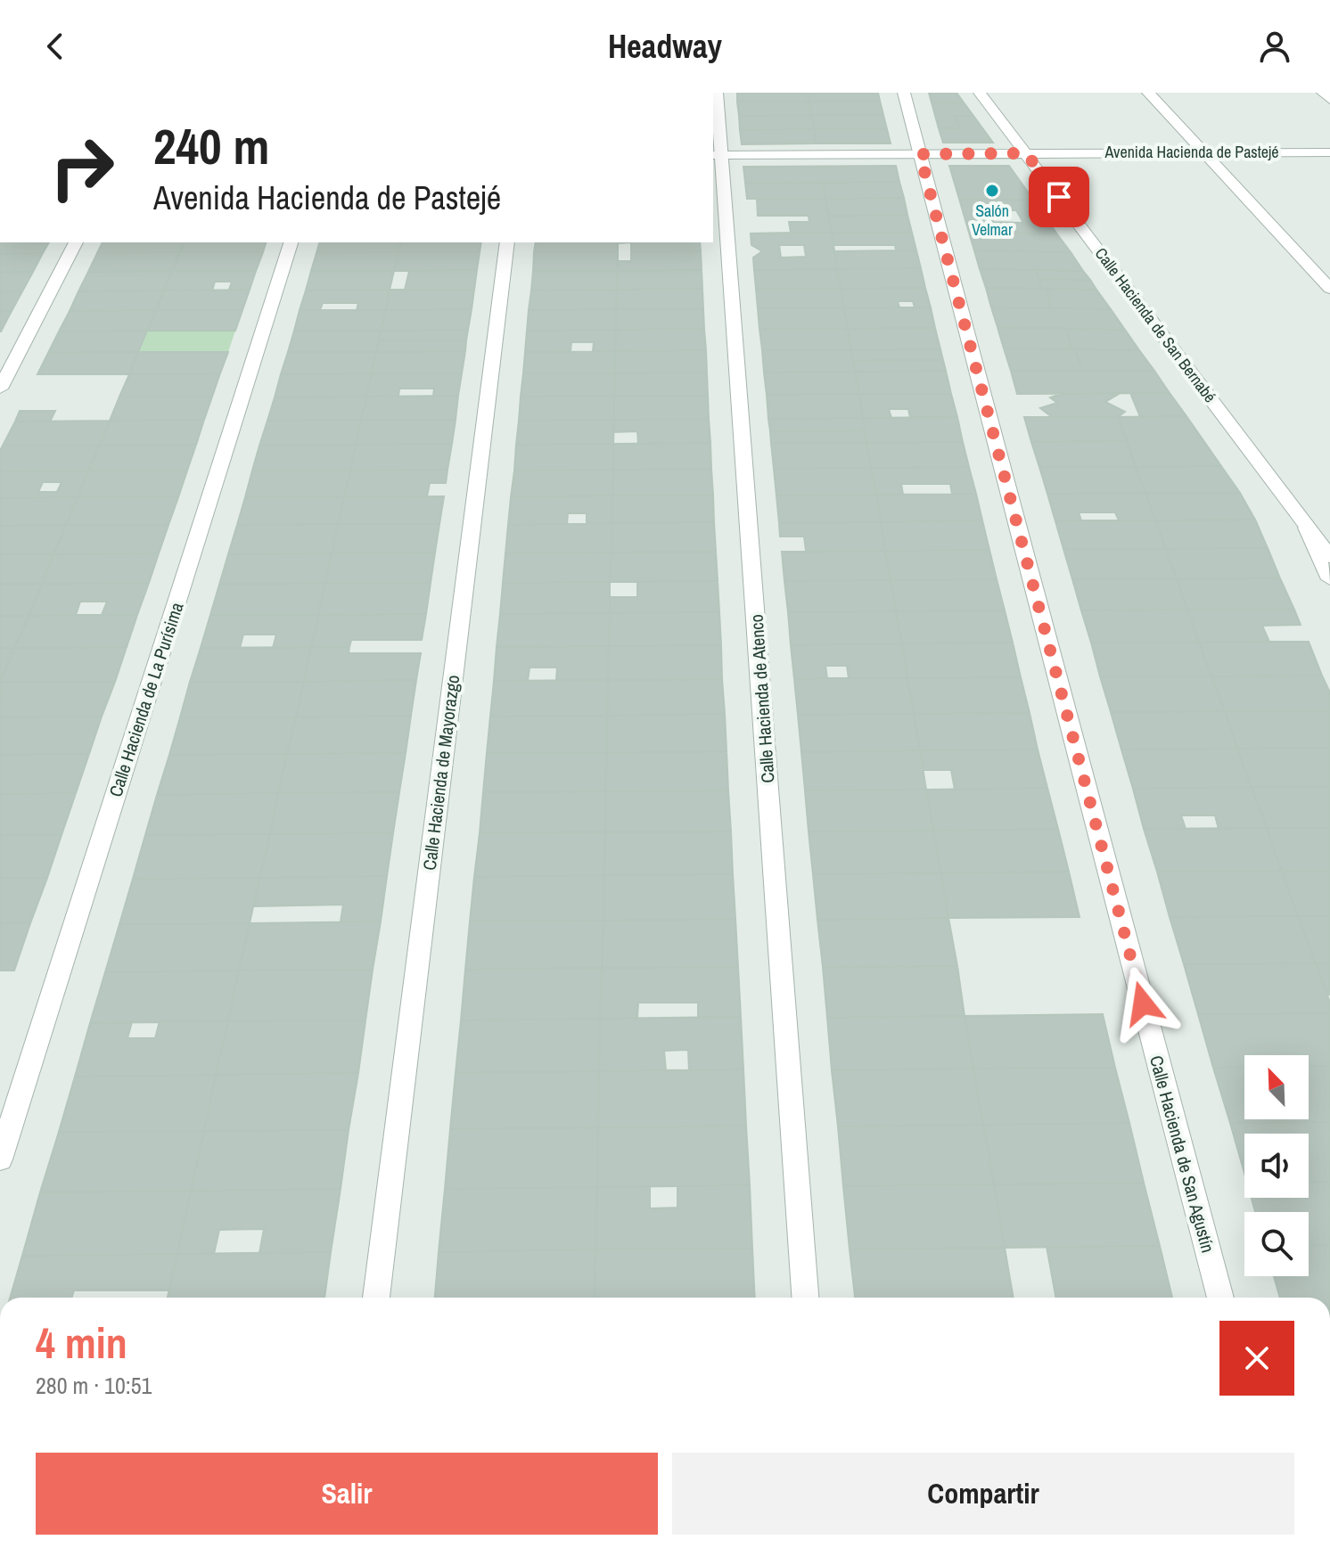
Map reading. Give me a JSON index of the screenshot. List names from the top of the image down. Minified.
{"streets":{"street":["Avenida Hacienda de Pastejé","Calle Hacienda de San Bernabé","Calle Hacienda de Atenco","Calle Hacienda de La Purísima","Calle Hacienda de Mayorazgo","Calle Hacienda de San Agustín"]},"crossings":[["Avenida Hacienda de Pastejé","Calle Hacienda de San Bernabé"],["Avenida Hacienda de Pastejé","Calle Hacienda de Atenco"],["Avenida Hacienda de Pastejé","Calle Hacienda de San Agustín"]],"places":["Salón Velmar"],"north":"top left","page":{"header":"Headway","turn":["240 m","Avenida Hacienda de Pastejé"],"heading":["4 min","280 m · 10:51"],"buttons":["Salir","Compartir"]}}
